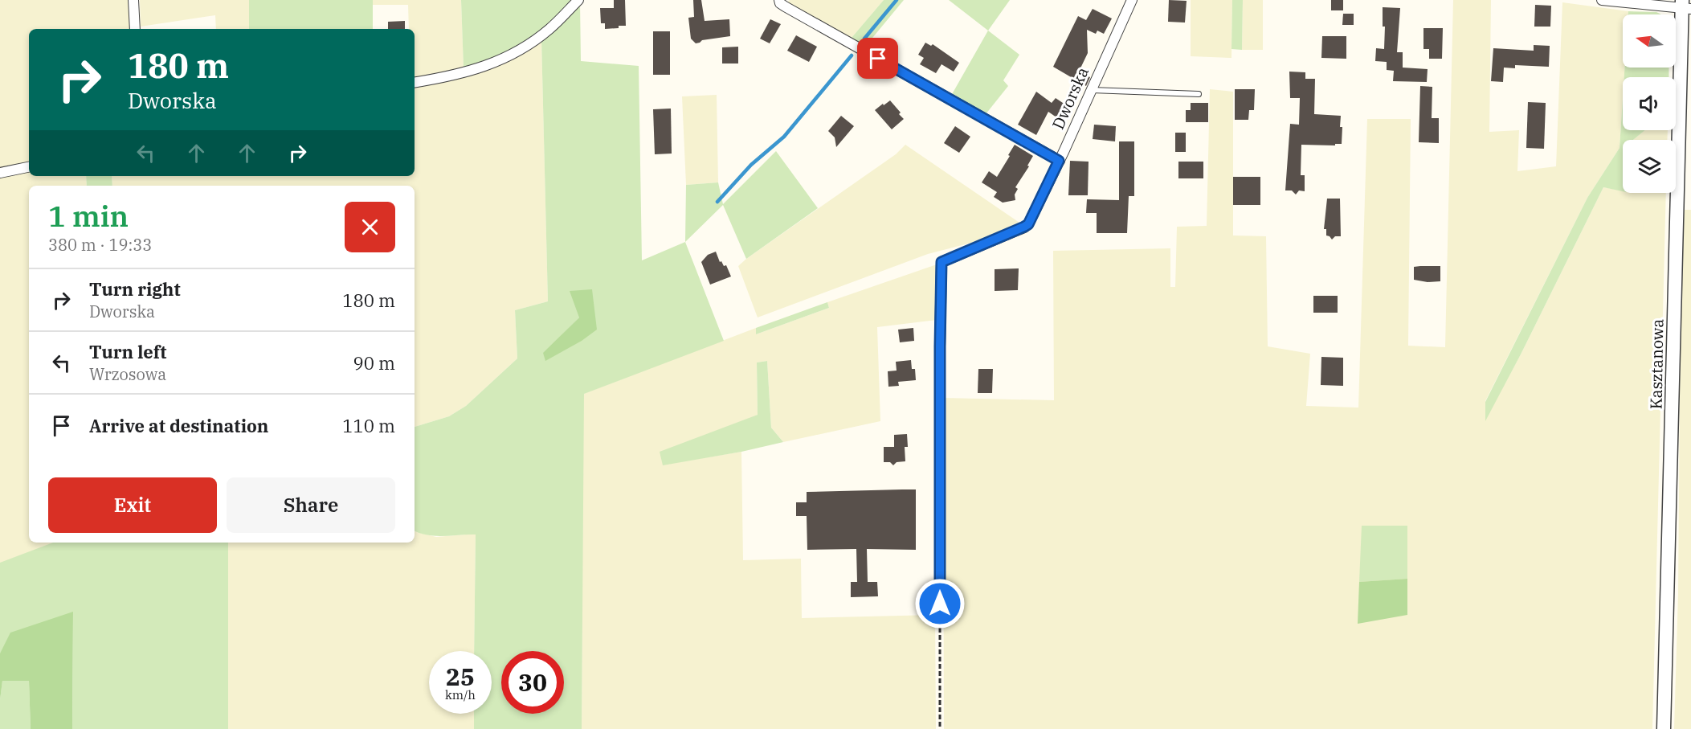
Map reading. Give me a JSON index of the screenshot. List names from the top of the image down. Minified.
{"streets":{"street":["Dworska","Kasztanowa"]},"north":"left","page":{"turn":["180 m","Dworska"],"heading":["1 min","380 m · 19:33"],"list":[{"name":"Turn right","note":"Dworska","value":"180 m"},{"name":"Turn left","note":"Wrzosowa","value":"90 m"},{"name":"Arrive at destination","value":"110 m"}],"buttons":["Exit","Share"],"speed":"25 km/h","limit":"30"}}
